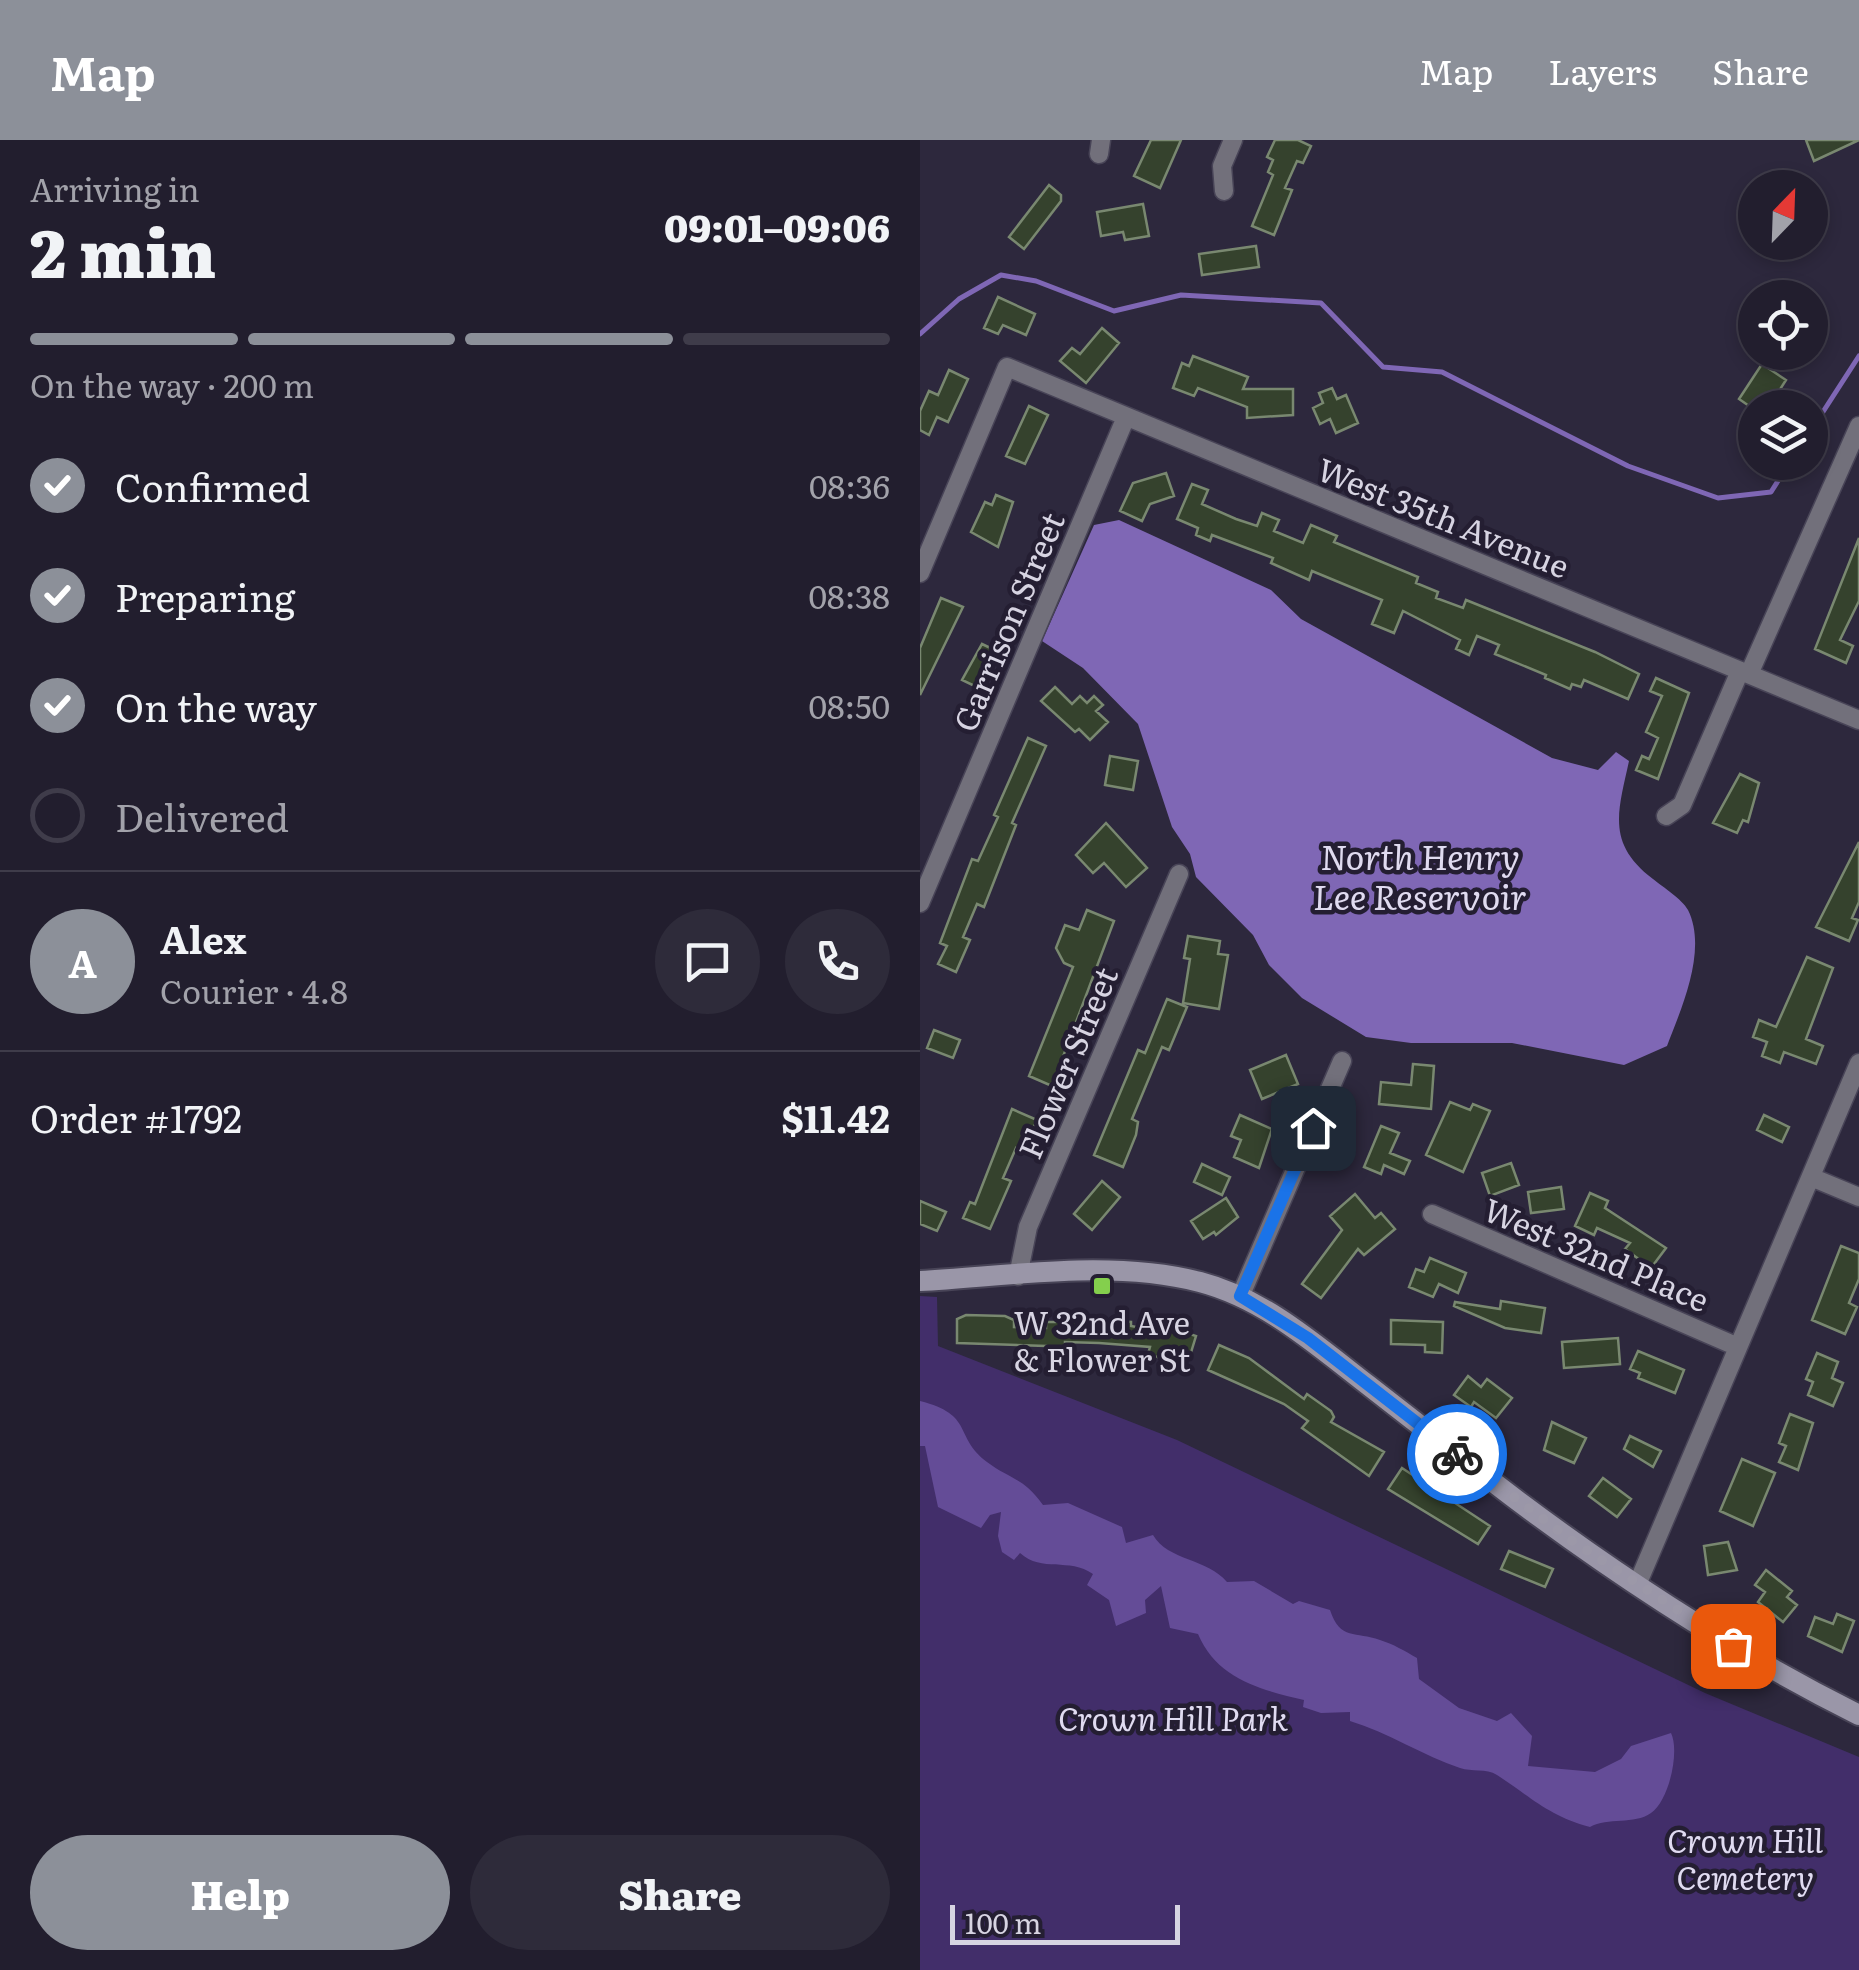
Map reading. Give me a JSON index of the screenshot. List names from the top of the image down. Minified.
{"streets":{"street":["West 35th Avenue","Garrison Street","Flower Street","West 32nd Place"]},"crossings":[["West 35th Avenue","Garrison Street"]],"water":["North Henry Lee Reservoir"],"parks":["Crown Hill Park","Crown Hill Cemetery"],"places":{"transit":["W 32nd Ave & Flower St"]},"scale_bar":"100 m","north":"top right","page":{"header":"Map","nav":["Map","Layers","Share"],"heading":["2 min","Arriving in","09:01–09:06"],"panel":["Alex","Courier · 4.8","Order #1792","$11.42"],"bar":"On the way · 200 m","list":[["Confirmed","08:36"],["Preparing","08:38"],["On the way","08:50"],"Delivered"],"round":"A","buttons":["Help","Share"],"scale":"100 m"}}
